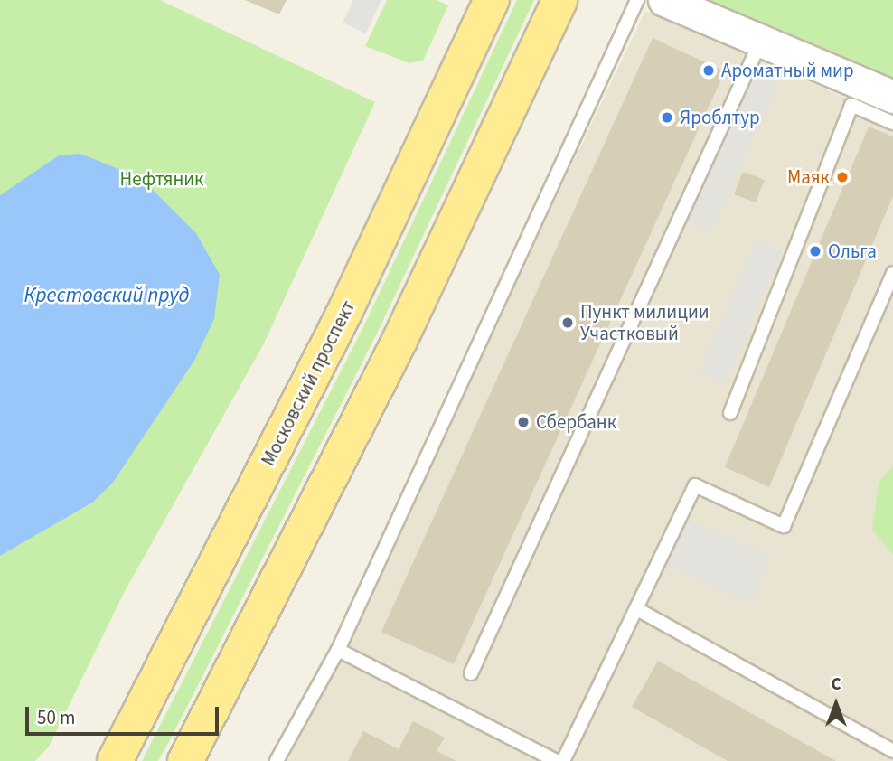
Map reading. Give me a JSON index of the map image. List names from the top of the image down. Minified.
{"streets":{"main road":["Московский проспект"]},"water":["Крестовский пруд"],"parks":["Нефтяник"],"places":["Ароматный мир","Яроблтур","Маяк","Ольга","Пункт милиции Участковый","Сбербанк"],"scale_bar":"50 m","north":"top"}
